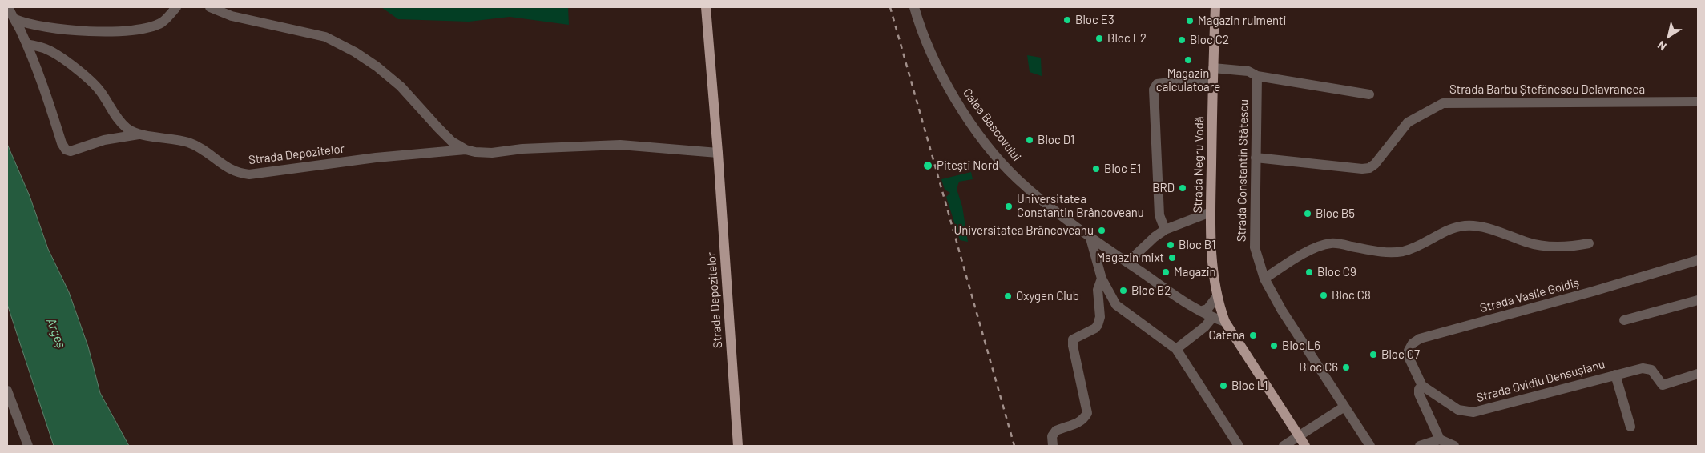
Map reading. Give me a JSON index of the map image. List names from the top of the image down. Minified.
{"streets":{"main road":["Strada Depozitelor","Strada Negru Vodă"],"street":["Strada Barbu Ștefănescu Delavrancea","Calea Bascovului","Strada Constantin Stătescu","Strada Vasile Goldiș","Strada Ovidiu Densușianu"]},"crossings":[["Strada Barbu Ștefănescu Delavrancea","Strada Constantin Stătescu"],["Calea Bascovului","Strada Negru Vodă"],["Strada Vasile Goldiș","Strada Ovidiu Densușianu"]],"water":["Argeș"],"places":["Bloc E3","Magazin rulmenti","Bloc E2","Bloc C2","Magazin calculatoare","Bloc D1","Pitești Nord","Bloc E1","BRD","Universitatea Constantin Brâncoveanu","Bloc B5","Universitatea Brâncoveanu","Bloc B1","Magazin mixt","Magazin","Bloc C9","Bloc B2","Bloc C8","Oxygen Club","Catena","Bloc L6","Bloc C7","Bloc C6","Bloc L1"],"north":"bottom left"}
